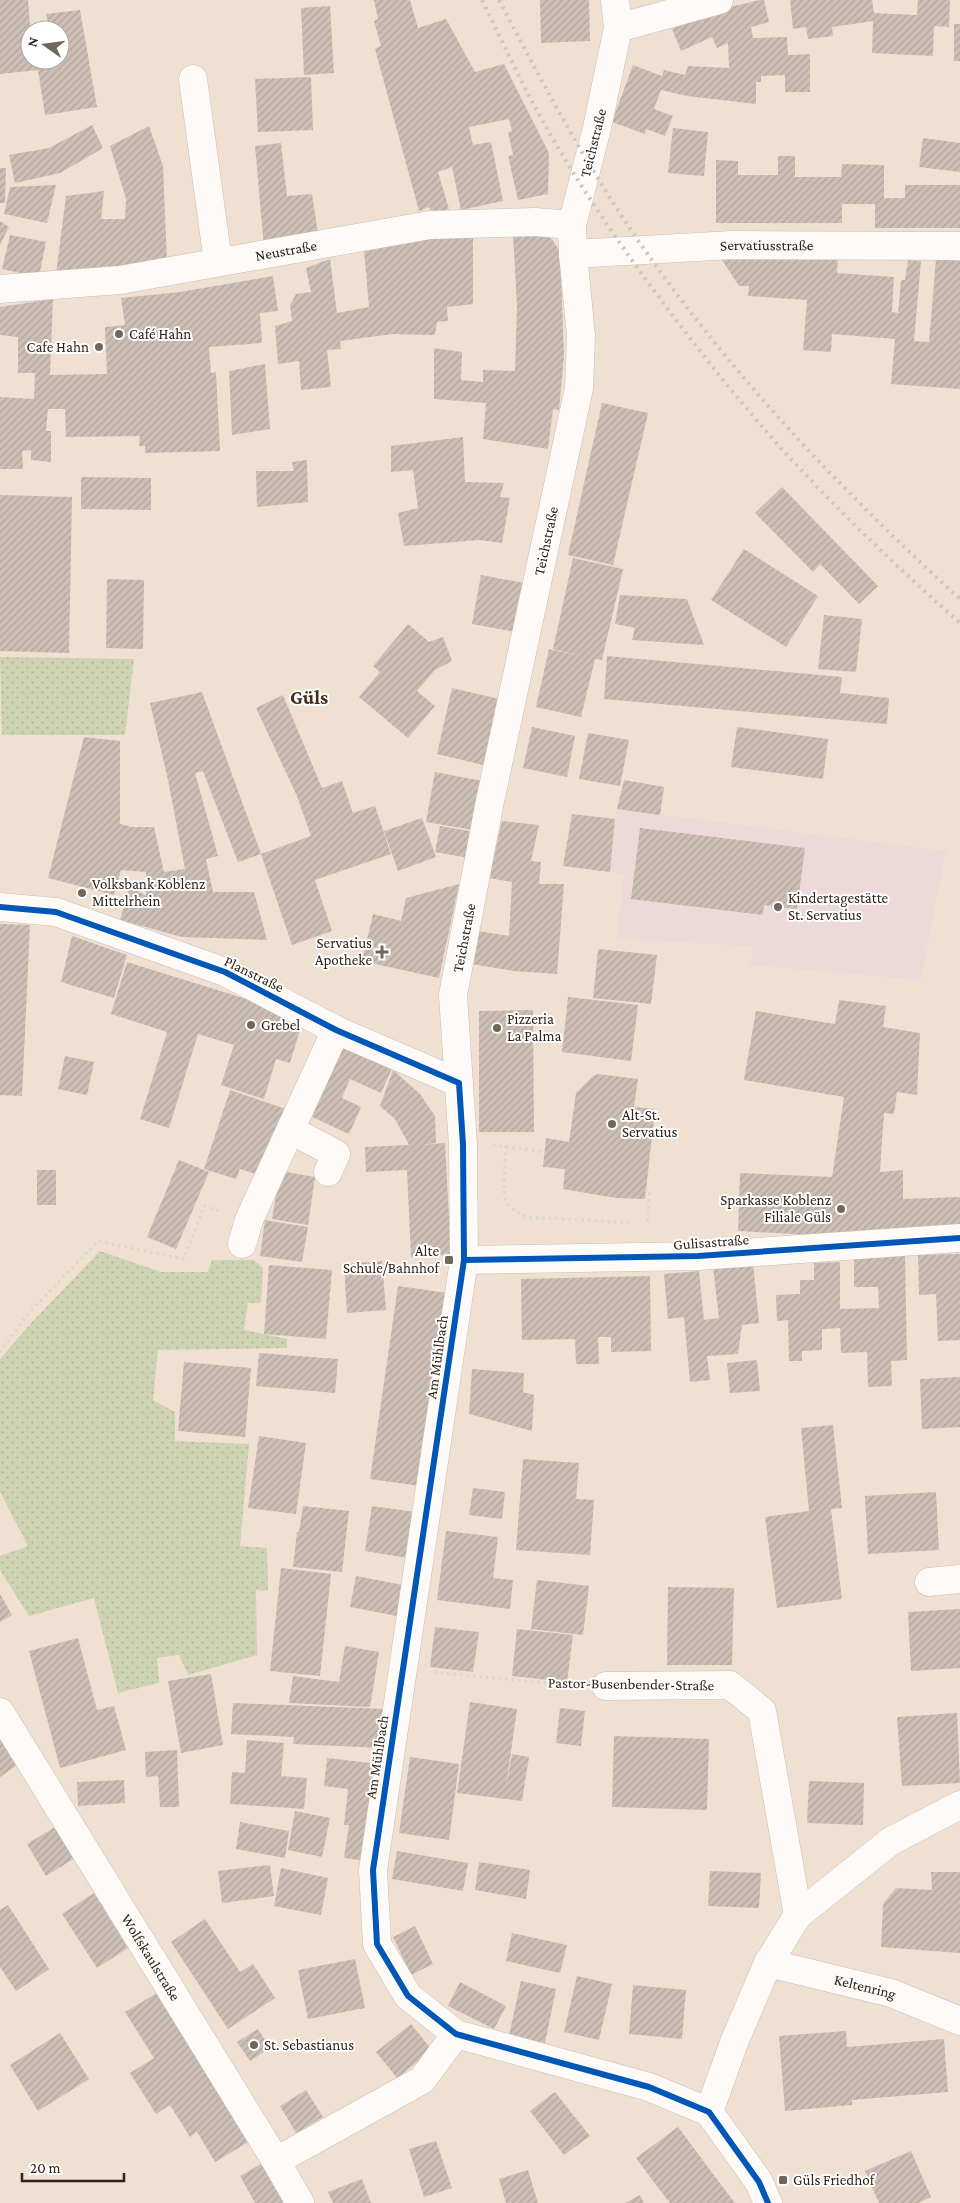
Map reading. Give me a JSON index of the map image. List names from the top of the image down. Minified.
{"streets":{"street":["Teichstraße","Servatiusstraße","Neustraße","Planstraße","Gulisastraße","Am Mühlbach","Pastor-Busenbender-Straße","Wolfskaulstraße","Keltenring"]},"crossings":[["Teichstraße","Servatiusstraße"],["Teichstraße","Neustraße"],["Teichstraße","Planstraße"],["Teichstraße","Am Mühlbach"],["Planstraße","Am Mühlbach"],["Gulisastraße","Am Mühlbach"],["Am Mühlbach","Pastor-Busenbender-Straße"]],"districts":["Güls"],"places":{"other":["Café Hahn","Cafe Hahn","Volksbank Koblenz Mittelrhein","Kindertagestätte St. Servatius","Grebel","Pizzeria La Palma","Alt-St. Servatius","Sparkasse Koblenz Filiale Güls","St. Sebastianus"],"health":["Servatius Apotheke"],"transit":["Alte Schule/Bahnhof","Güls Friedhof"]},"scale_bar":"20 m","north":"left"}
